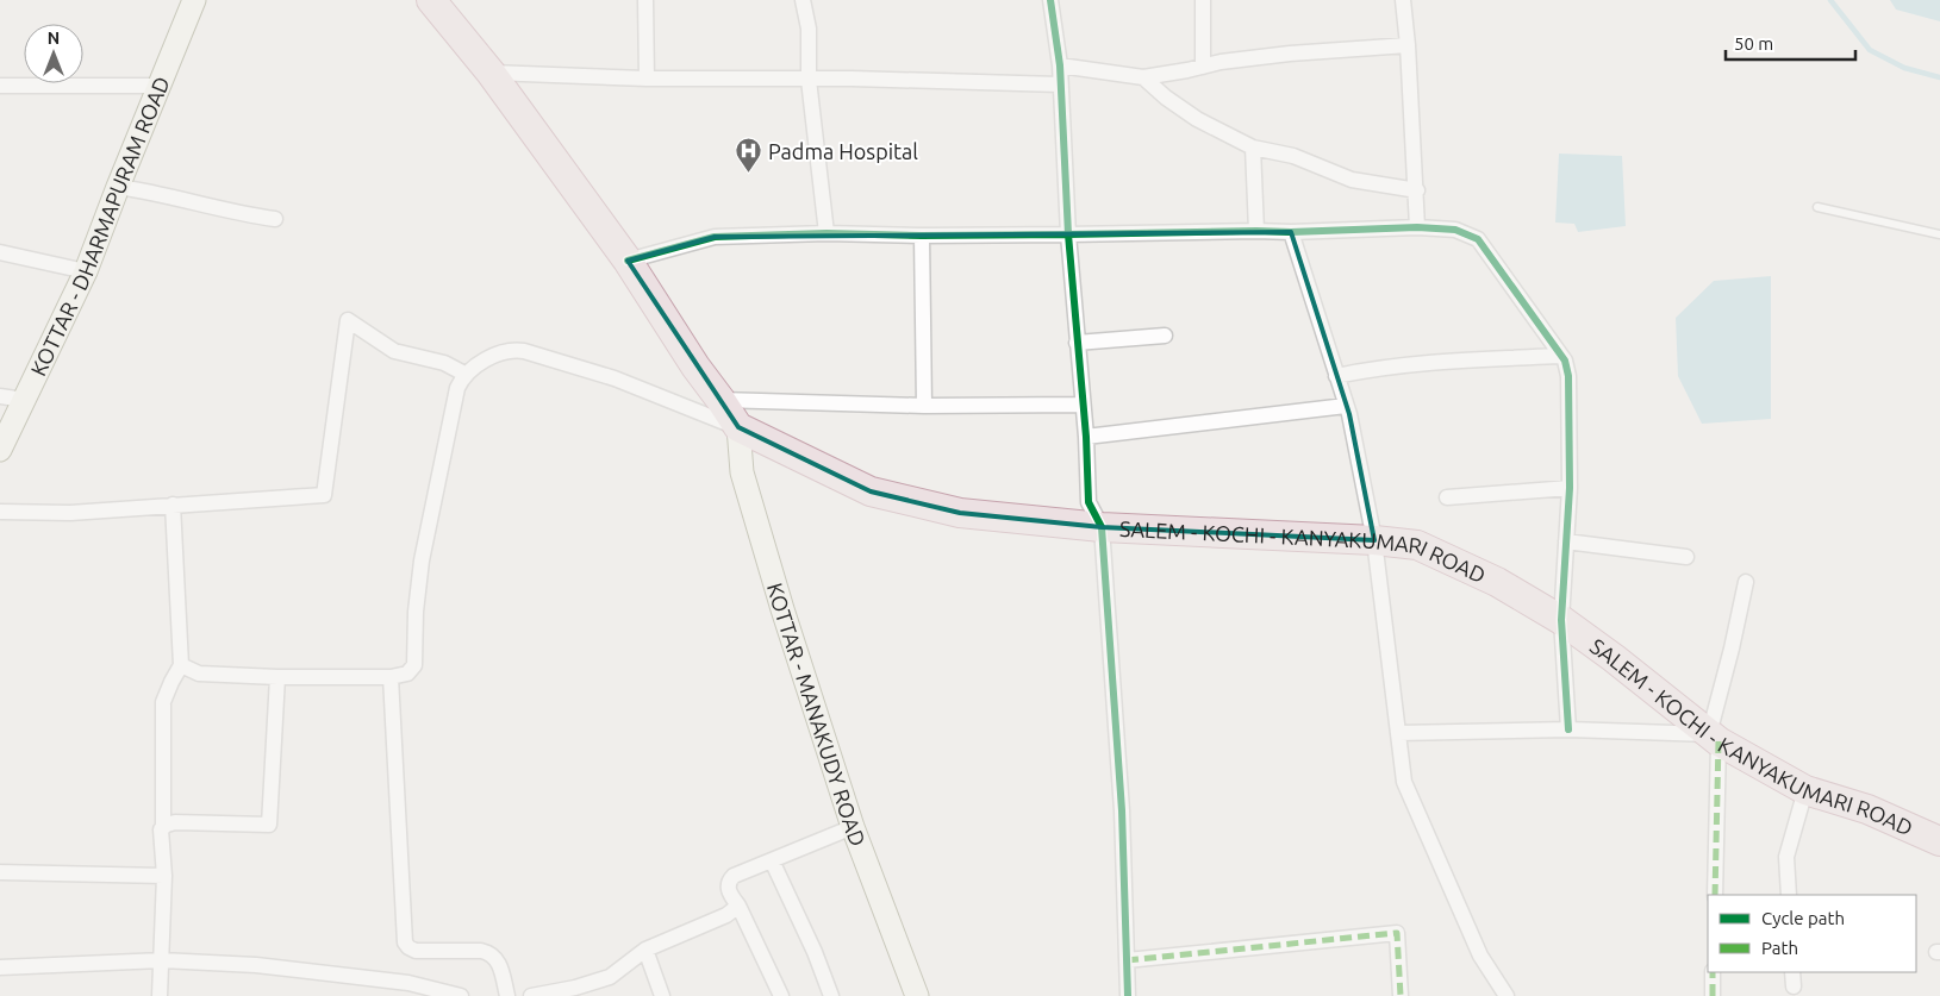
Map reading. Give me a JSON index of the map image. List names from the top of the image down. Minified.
{"streets":{"highway":["SALEM - KOCHI - KANYAKUMARI ROAD"],"main road":["KOTTAR - DHARMAPURAM ROAD","KOTTAR - MANAKUDY ROAD"]},"crossings":[["SALEM - KOCHI - KANYAKUMARI ROAD","KOTTAR - MANAKUDY ROAD"]],"places":{"hospital":["Padma Hospital"]},"legend":["Cycle path","Path"],"scale_bar":"50 m","north":"top"}
